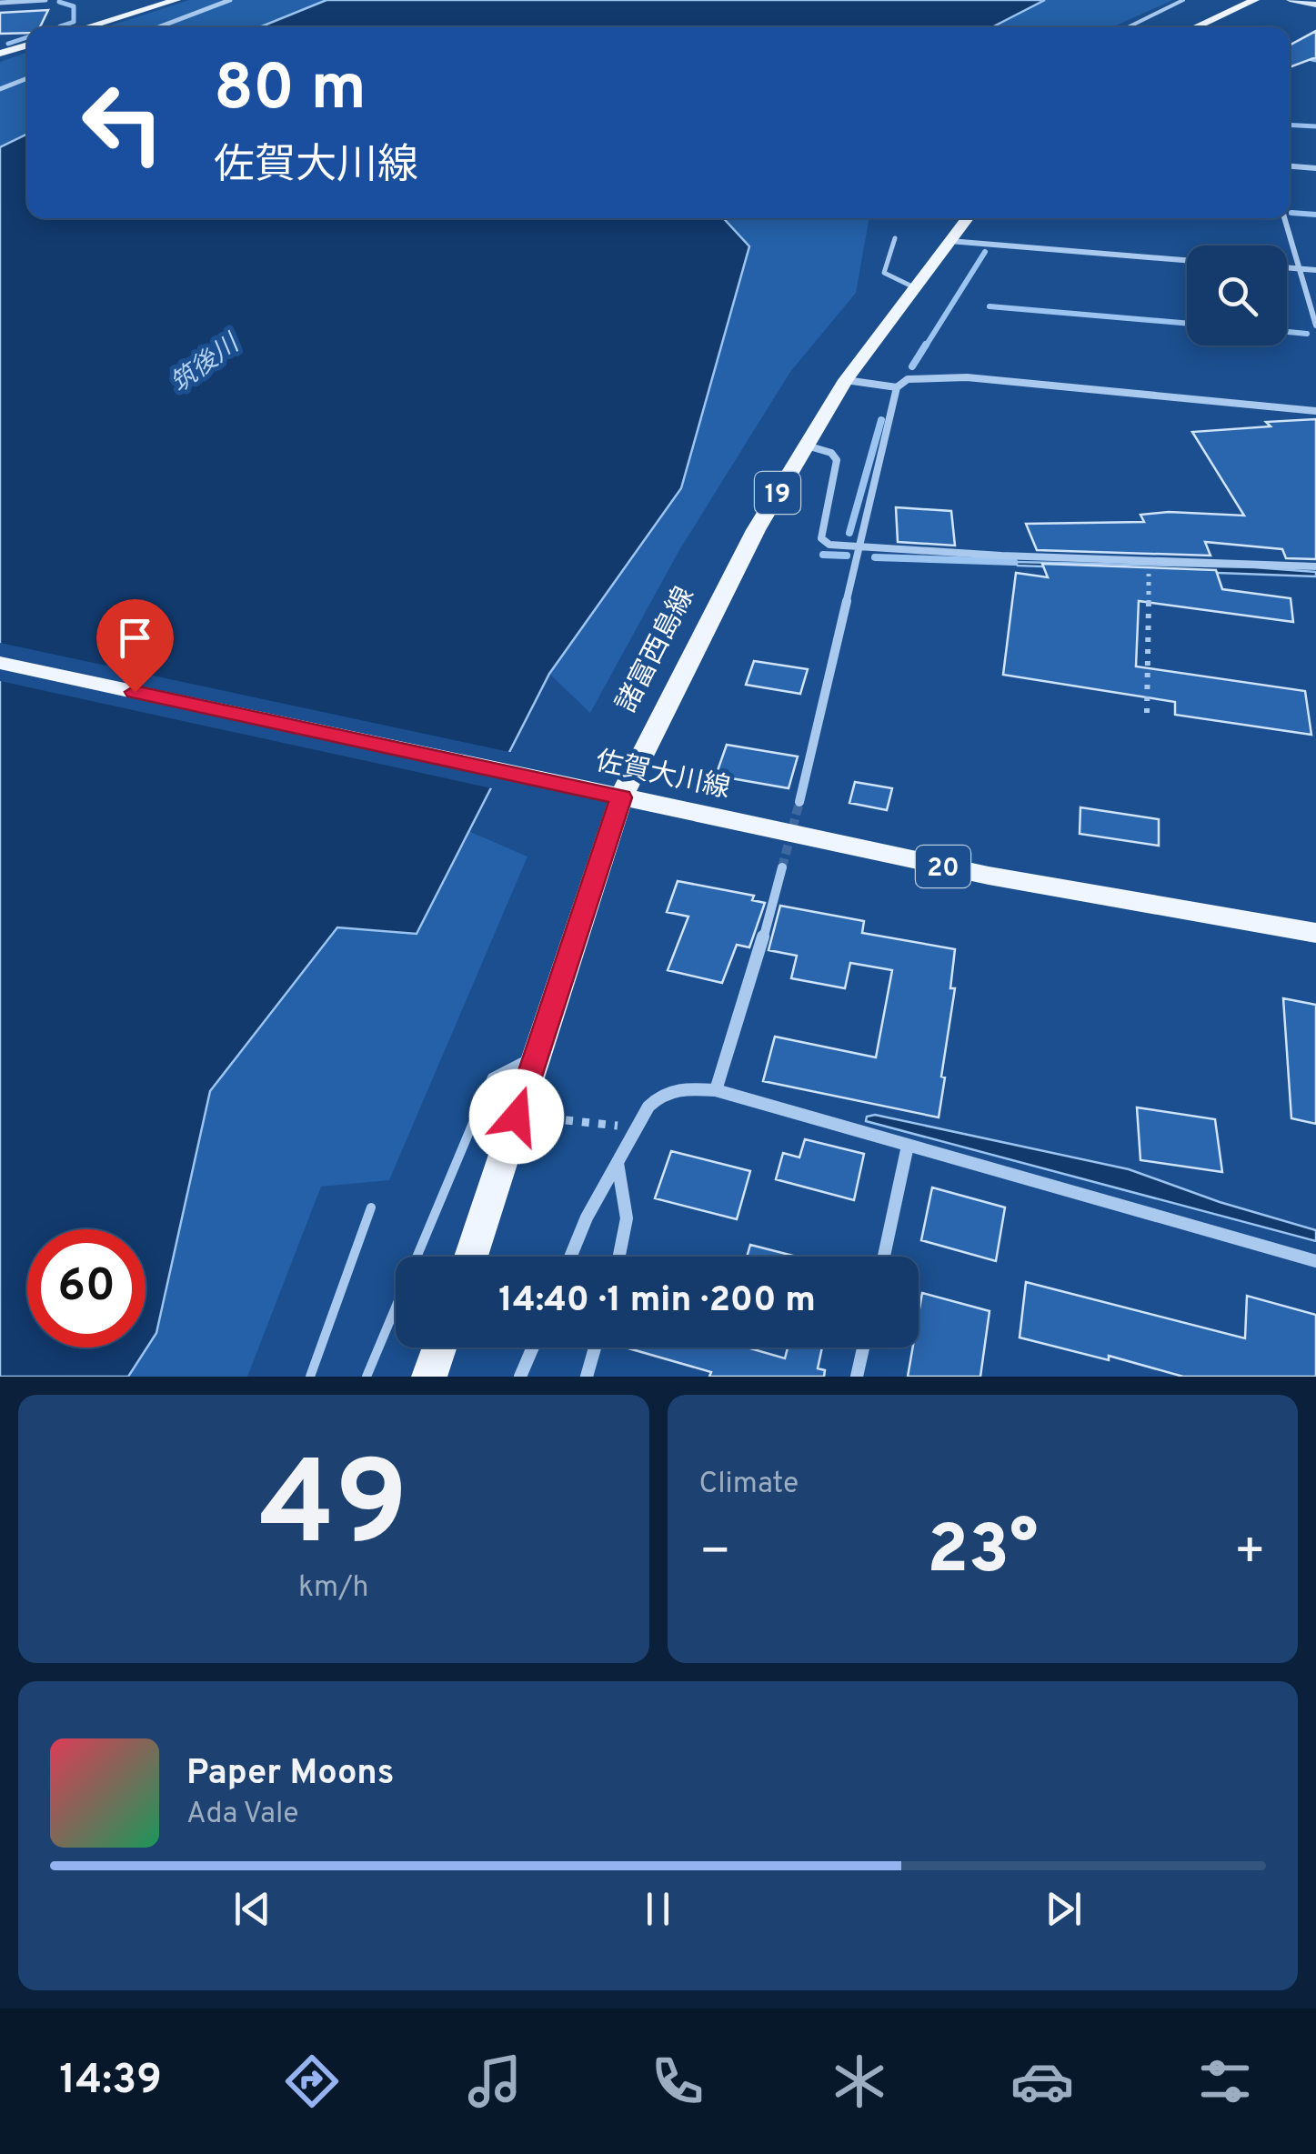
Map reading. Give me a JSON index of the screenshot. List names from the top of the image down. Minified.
{"streets":{"main road":["19","諸富西島線","佐賀大川線","20"]},"crossings":[["諸富西島線","佐賀大川線"]],"water":["筑後川"],"page":{"turn":["80 m","佐賀大川線"],"limit":"60","trip":"14:40 · 1 min · 200 m","tile":[["49","km/h"],"Climate"],"heat":["−","23°","+"],"song":["Paper Moons","Ada Vale"],"tabs":"14:39"}}
